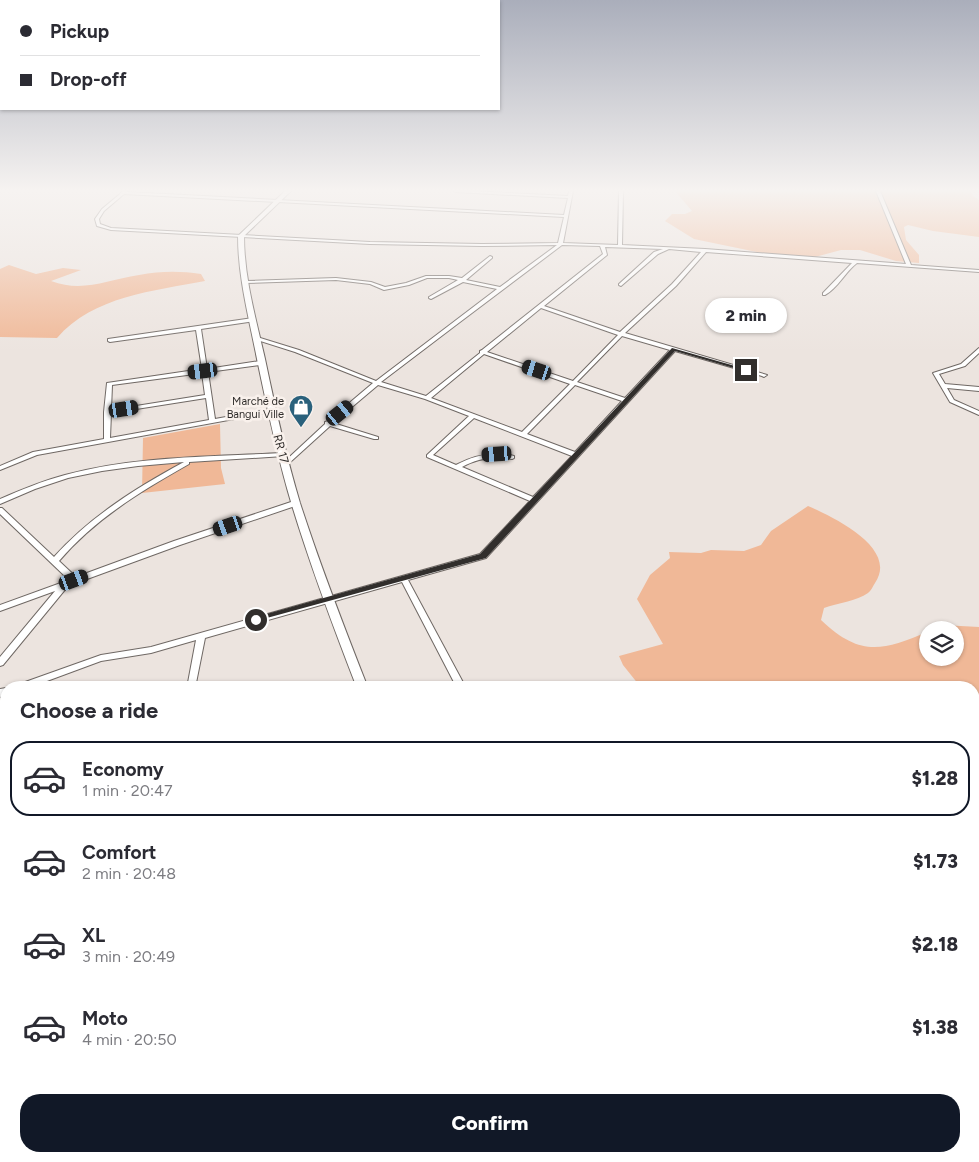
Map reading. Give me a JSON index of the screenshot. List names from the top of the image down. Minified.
{"streets":{"main road":["RR 17"]},"places":{"shop":["Marché de Bangui Ville"]},"page":{"banner":["Pickup","Drop-off"],"bubble":"2 min","heading":"Choose a ride","list":[{"name":"Economy","note":"1 min · 20:47","value":"$1.28"},{"name":"Comfort","note":"2 min · 20:48","value":"$1.73"},{"name":"XL","note":"3 min · 20:49","value":"$2.18"},{"name":"Moto","note":"4 min · 20:50","value":"$1.38"}],"buttons":"Confirm"}}
